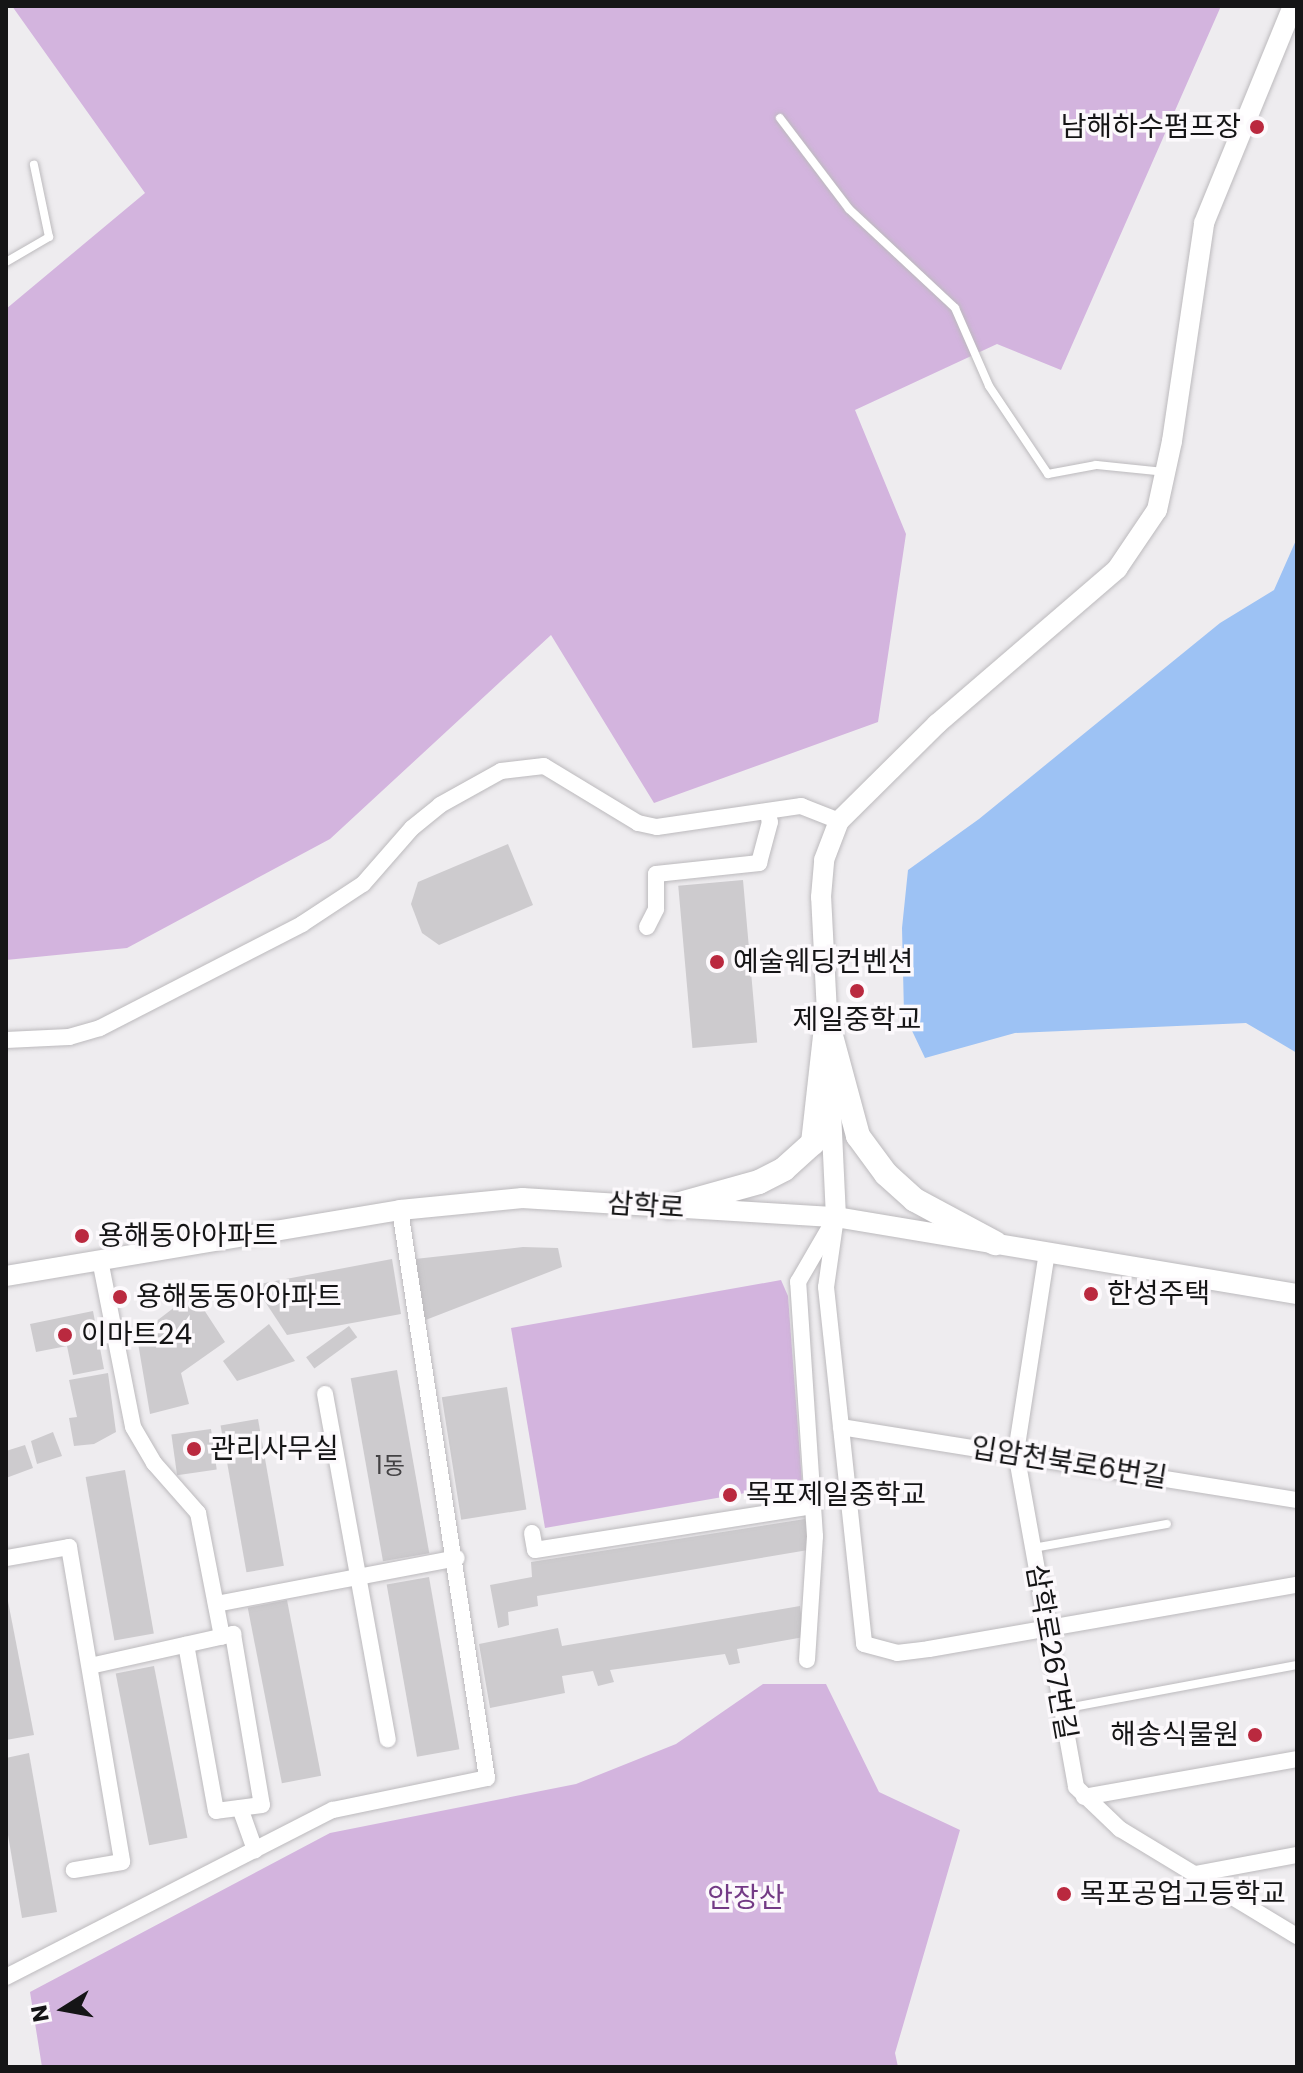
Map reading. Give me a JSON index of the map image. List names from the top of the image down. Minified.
{"streets":{"street":["삼학로","입암천북로6번길","삼학로267번길"]},"crossings":[["삼학로","삼학로267번길"],["입암천북로6번길","삼학로267번길"]],"parks":["안장산"],"places":["남해하수펌프장","예술웨딩컨벤션","제일중학교","용해동아아파트","한성주택","용해동동아아파트","이마트24","관리사무실","목포제일중학교","해송식물원","목포공업고등학교"],"house_numbers":["1동"],"north":"left"}
